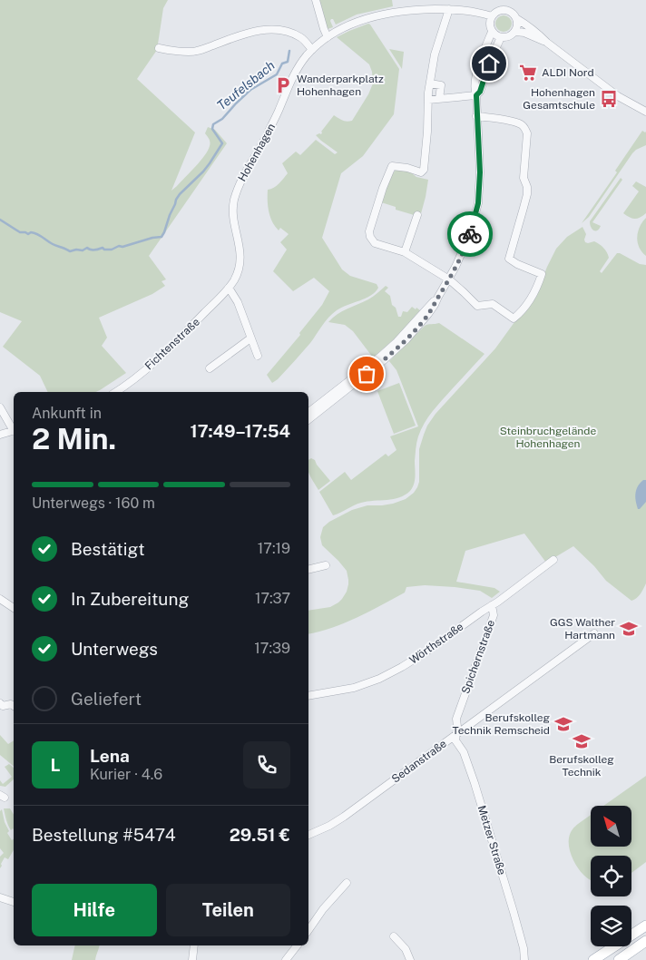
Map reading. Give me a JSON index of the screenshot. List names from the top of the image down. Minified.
{"streets":{"street":["Hohenhagen","Fichtenstraße","Wörthstraße","Spichernstraße","Sedanstraße","Metzer Straße"]},"crossings":[["Hohenhagen","Fichtenstraße"],["Wörthstraße","Spichernstraße"],["Spichernstraße","Sedanstraße"],["Spichernstraße","Metzer Straße"],["Sedanstraße","Metzer Straße"]],"water":["Teufelsbach"],"parks":["Steinbruchgelände Hohenhagen"],"places":{"supermarket":["ALDI Nord"],"parking":["Wanderparkplatz Hohenhagen"],"bus stop":["Hohenhagen Gesamtschule"],"school or university":["GGS Walther Hartmann","Berufskolleg Technik Remscheid","Berufskolleg Technik"]},"north":"top left","page":{"heading":["2 Min.","Ankunft in","17:49–17:54"],"panel":["Lena","Kurier · 4.6","Bestellung #5474","29.51 €"],"bar":"Unterwegs · 160 m","list":[["Bestätigt","17:19"],["In Zubereitung","17:37"],["Unterwegs","17:39"],"Geliefert"],"round":"L","buttons":["Hilfe","Teilen"]}}
